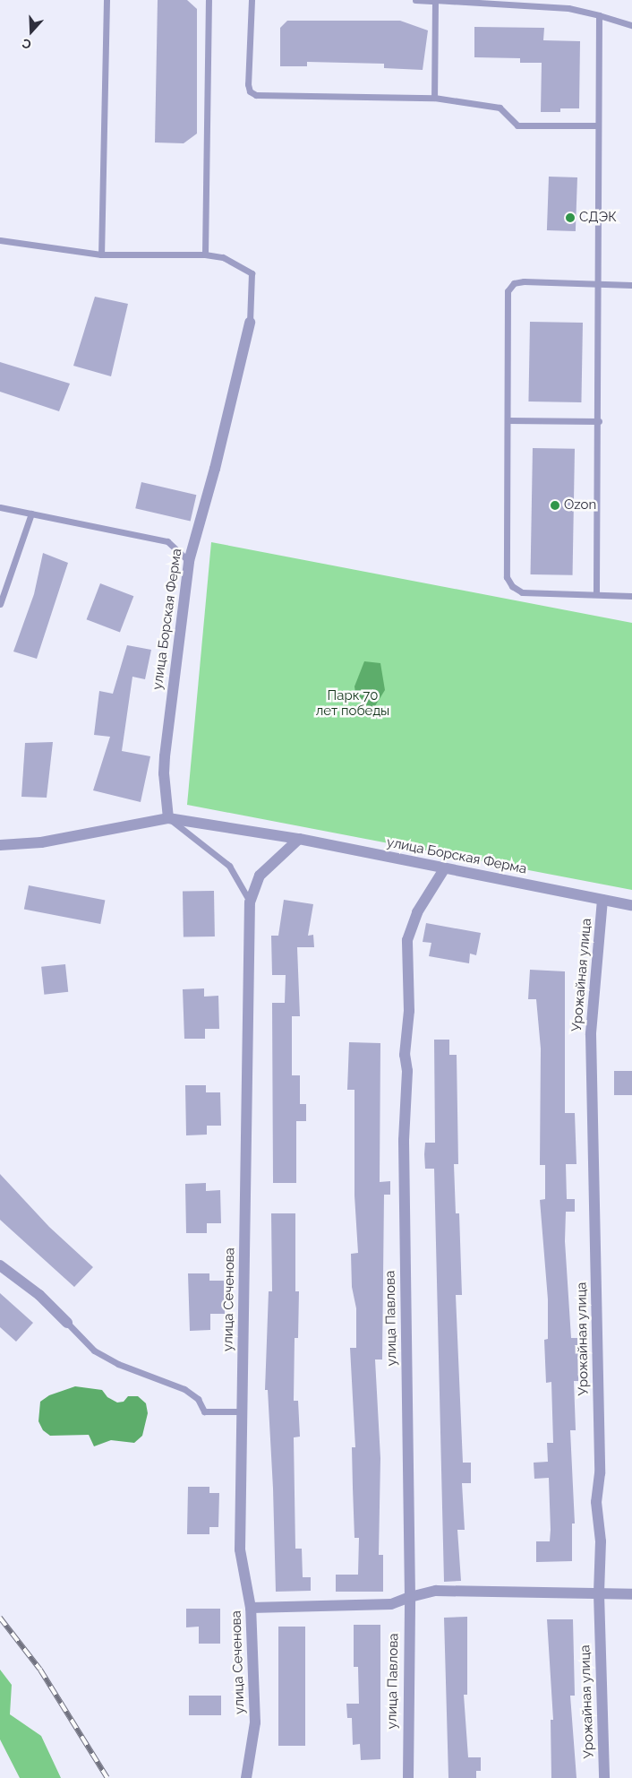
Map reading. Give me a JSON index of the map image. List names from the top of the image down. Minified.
{"streets":{"street":["улица Борская Ферма","Урожайная улица","улица Сеченова","улица Павлова"]},"crossings":[["улица Борская Ферма","Урожайная улица"],["улица Борская Ферма","улица Сеченова"],["улица Борская Ферма","улица Павлова"]],"parks":["Парк 70 лет победы"],"places":["СДЭК","Ozon"],"north":"bottom"}
